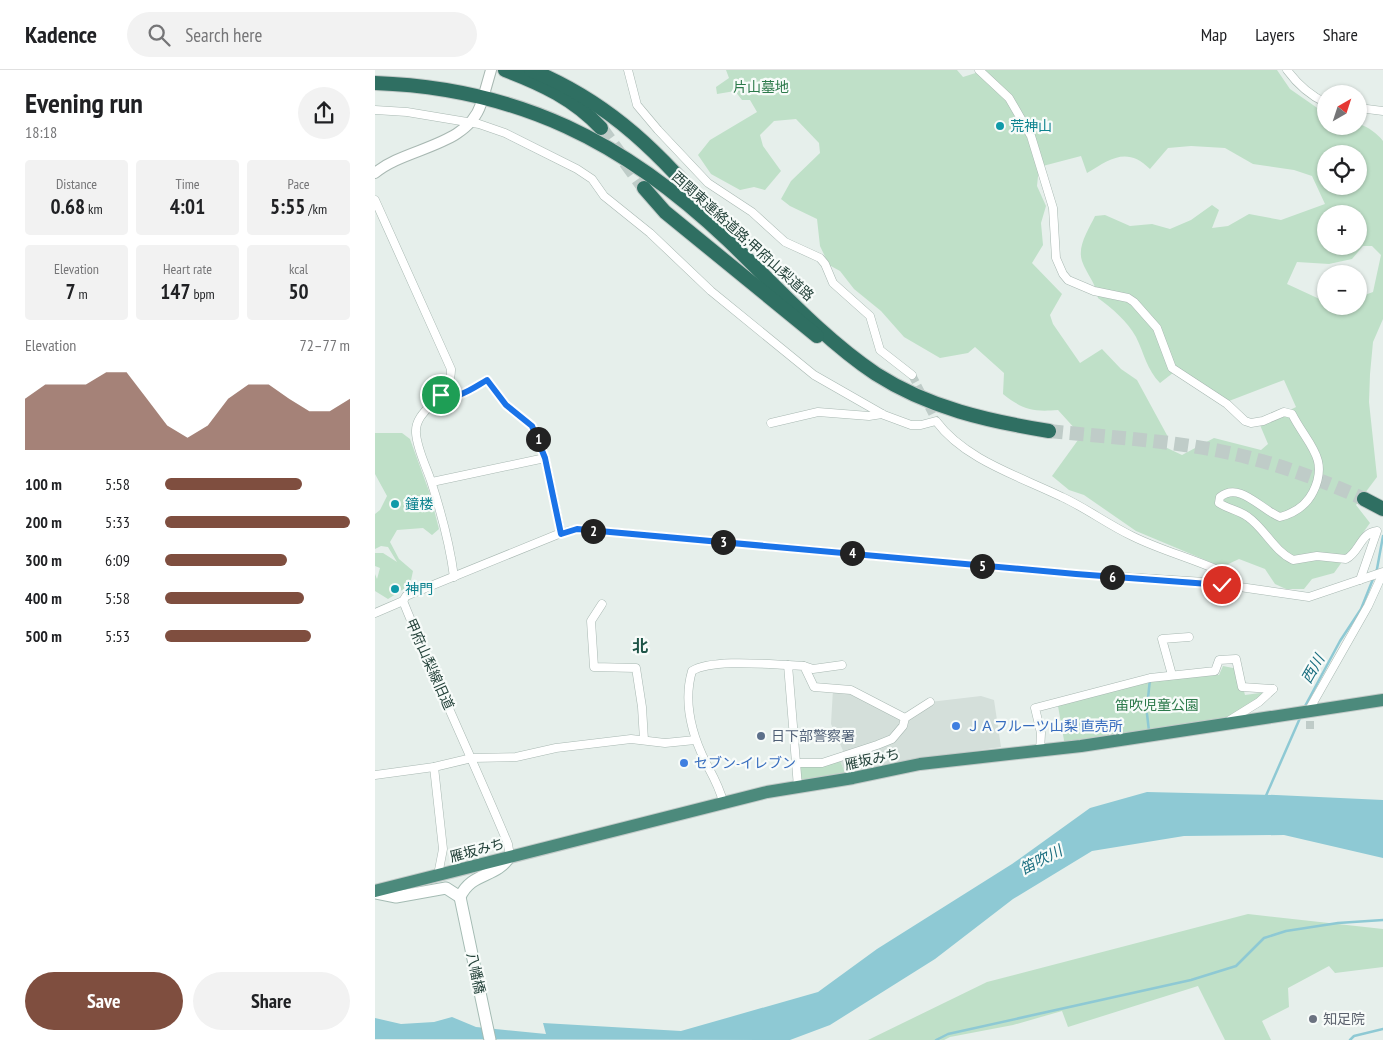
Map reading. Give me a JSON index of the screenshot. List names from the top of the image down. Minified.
{"streets":{"highway":["西関東連絡道路;甲府山梨道路","雁坂みち"],"main road":["八幡橋"],"street":["甲府山梨線旧道"]},"crossings":[["甲府山梨線旧道","雁坂みち"]],"districts":["北"],"water":["西川","笛吹川"],"parks":["片山墓地","笛吹児童公園"],"places":["荒神山","鐘楼","神門","ＪＡフルーツ山梨 直売所","日下部警察署","セブン-イレブン","知足院"],"north":"top right","page":{"header":"Kadence","search":"Search here","nav":["Map","Layers","Share"],"heading":["Evening run","18:18"],"map_buttons":["+","−"],"stats":[["Distance","0.68 km"],["Time","4:01"],["Pace","5:55 /km"],["Elevation","7 m"],["Heart rate","147 bpm"],["kcal","50"]],"chart":["Elevation","72–77 m"],"pins":["1","2","3","4","5","6"],"list":[{"name":"100 m","note":"5:58"},{"name":"200 m","note":"5:33"},{"name":"300 m","note":"6:09"},{"name":"400 m","note":"5:58"},{"name":"500 m","note":"5:53"}],"buttons":["Save","Share"]}}
